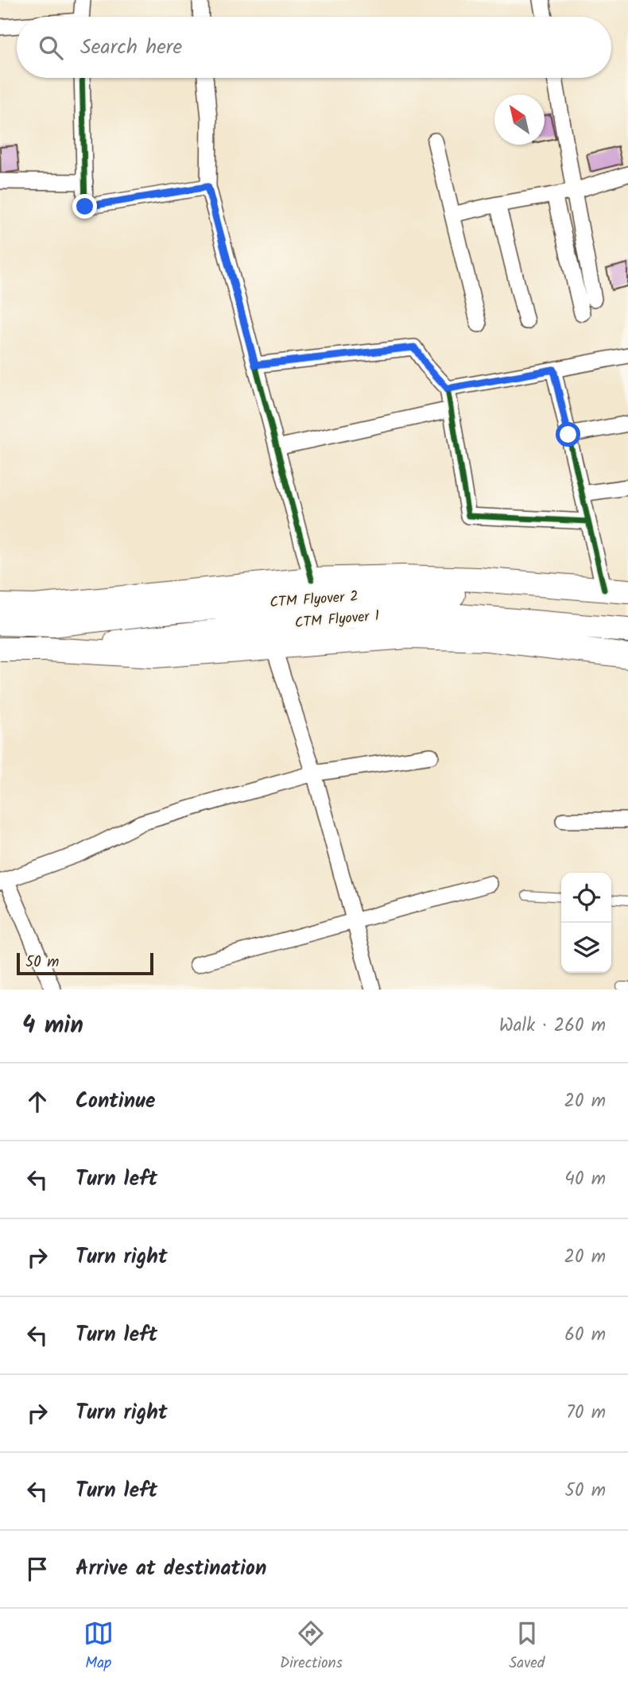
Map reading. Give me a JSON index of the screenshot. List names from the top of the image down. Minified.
{"streets":{"main road":["CTM Flyover 2","CTM Flyover 1"]},"scale_bar":"50 m","north":"top left","page":{"search":"Search here","scale":"50 m","heading":["4 min","Walk · 260 m"],"list":[["Continue","20 m"],["Turn left","40 m"],["Turn right","20 m"],["Turn left","60 m"],["Turn right","70 m"],["Turn left","50 m"],"Arrive at destination"],"nav":["Map","Directions","Saved"]}}
